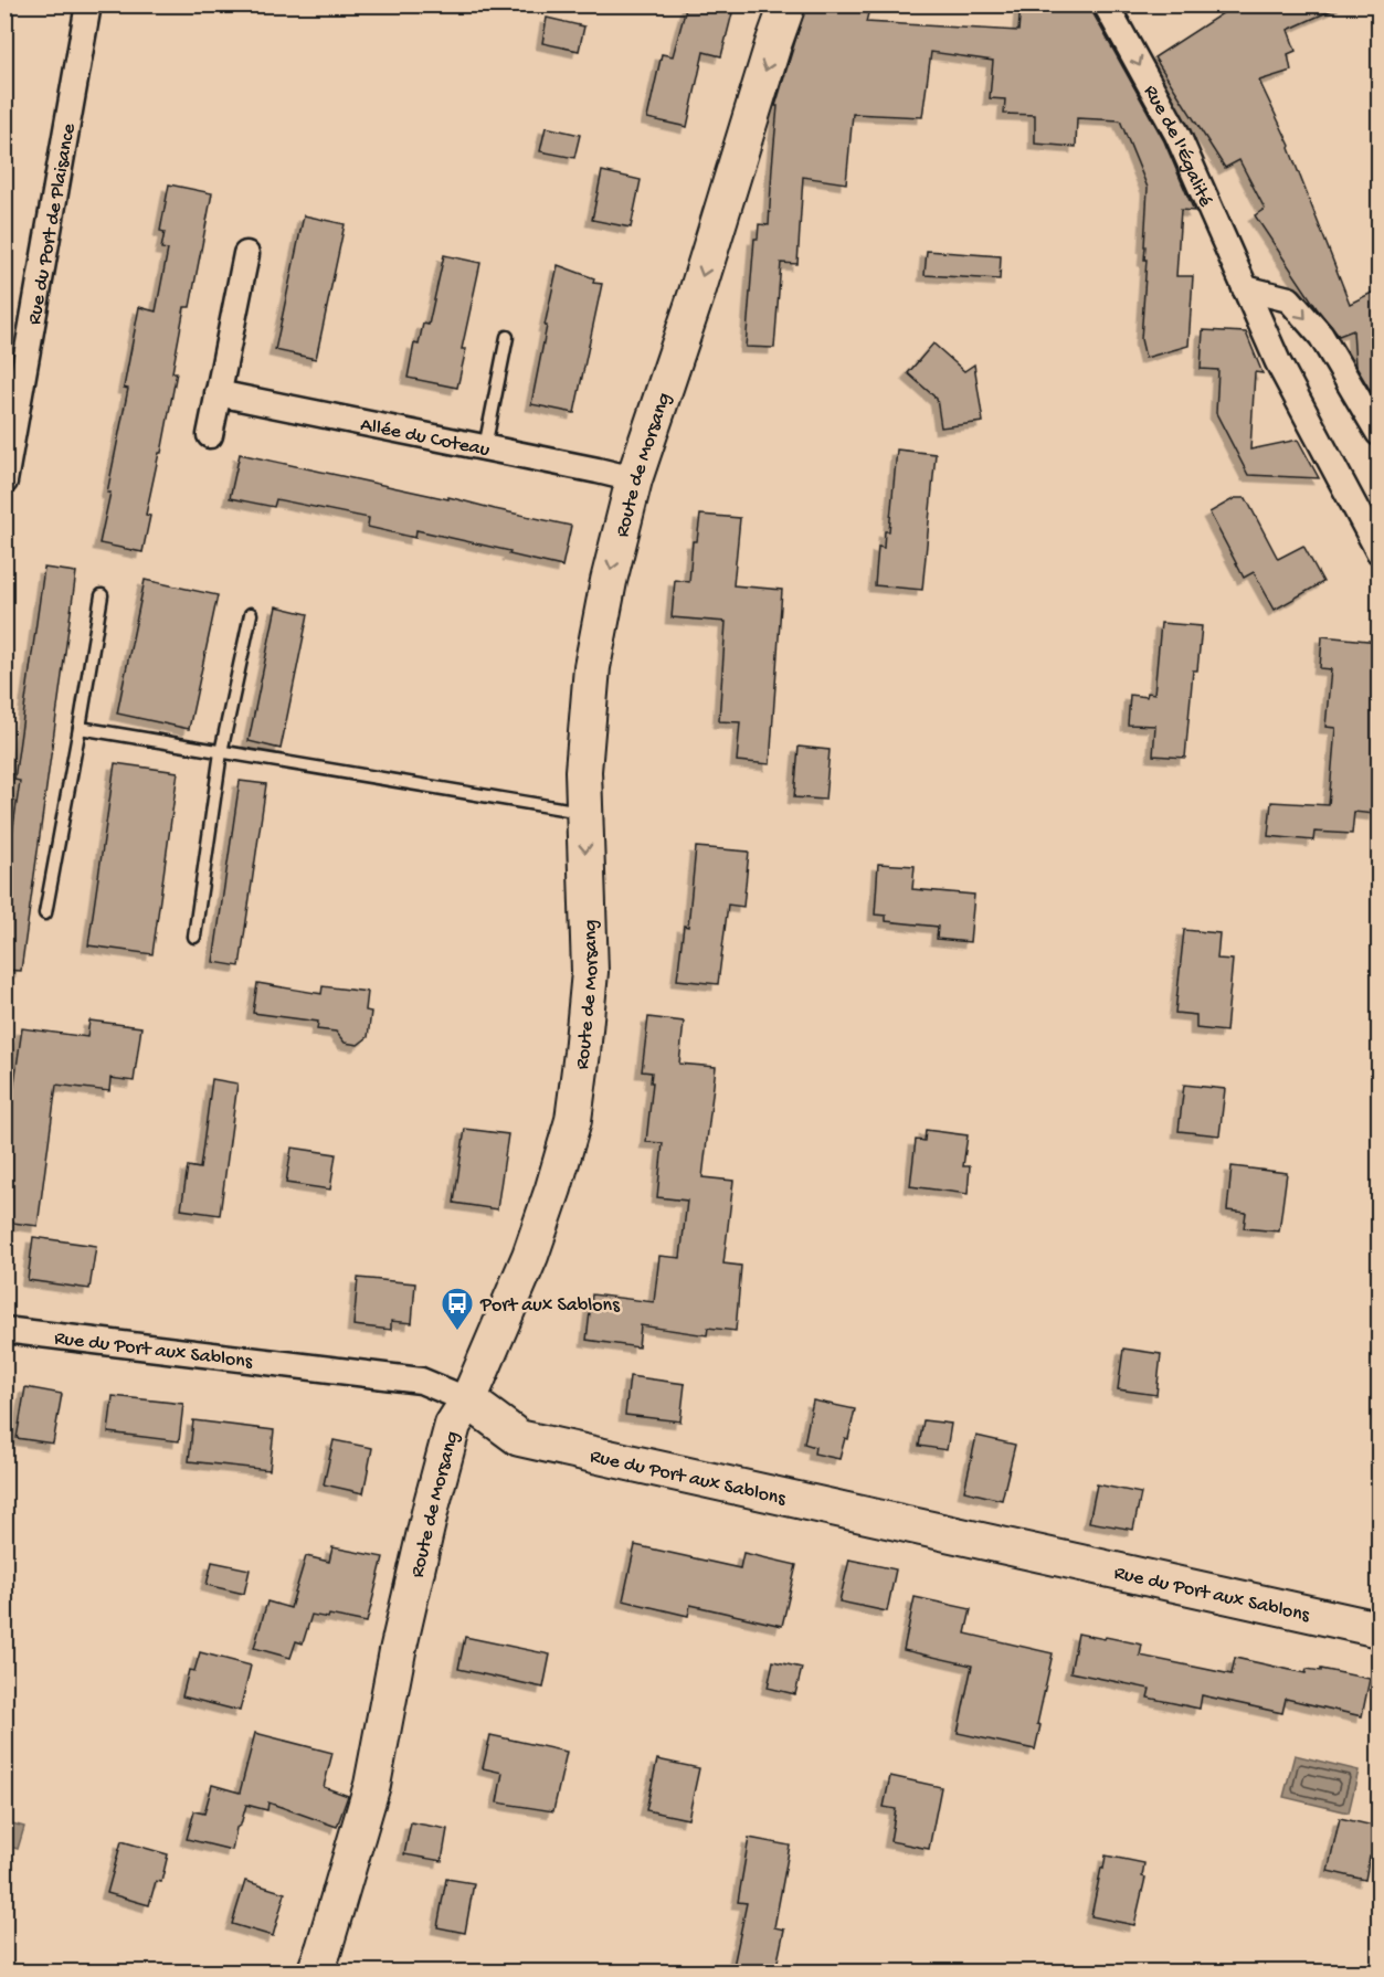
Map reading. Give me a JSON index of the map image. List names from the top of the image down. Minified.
{"streets":{"street":["Rue de l'Égalité","Rue du Port de Plaisance","Allée du Coteau","Route de Morsang","Rue du Port aux Sablons"]},"crossings":[["Allée du Coteau","Route de Morsang"],["Route de Morsang","Rue du Port aux Sablons"]],"one_way":["Rue de l'Égalité","Route de Morsang"],"places":{"bus stop":["Port aux Sablons"]}}
